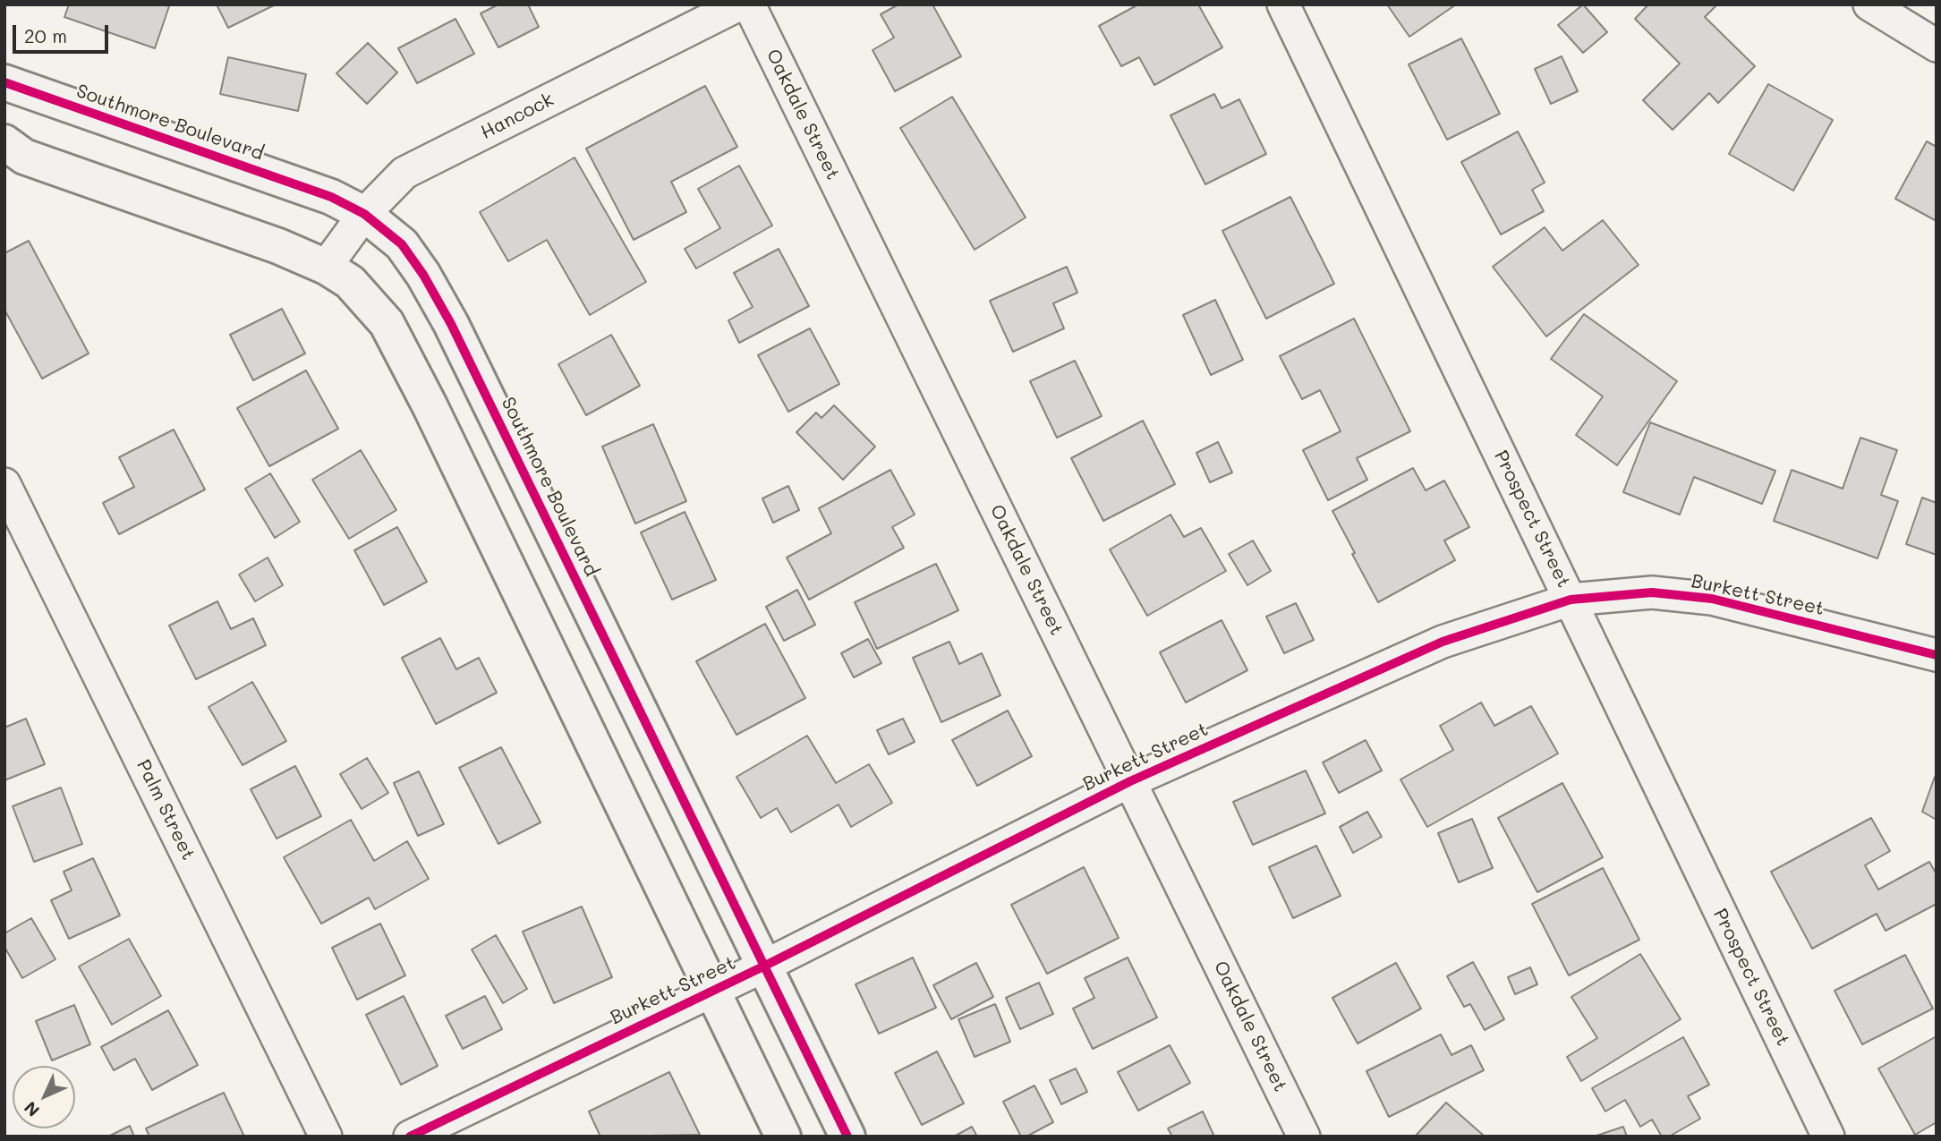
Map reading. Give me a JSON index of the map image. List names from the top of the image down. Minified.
{"streets":{"street":["Oakdale Street","Hancock","Southmore Boulevard","Prospect Street","Burkett Street","Palm Street"]},"crossings":[["Oakdale Street","Burkett Street"],["Hancock","Southmore Boulevard"],["Southmore Boulevard","Burkett Street"],["Prospect Street","Burkett Street"]],"scale_bar":"20 m","north":"bottom left"}
